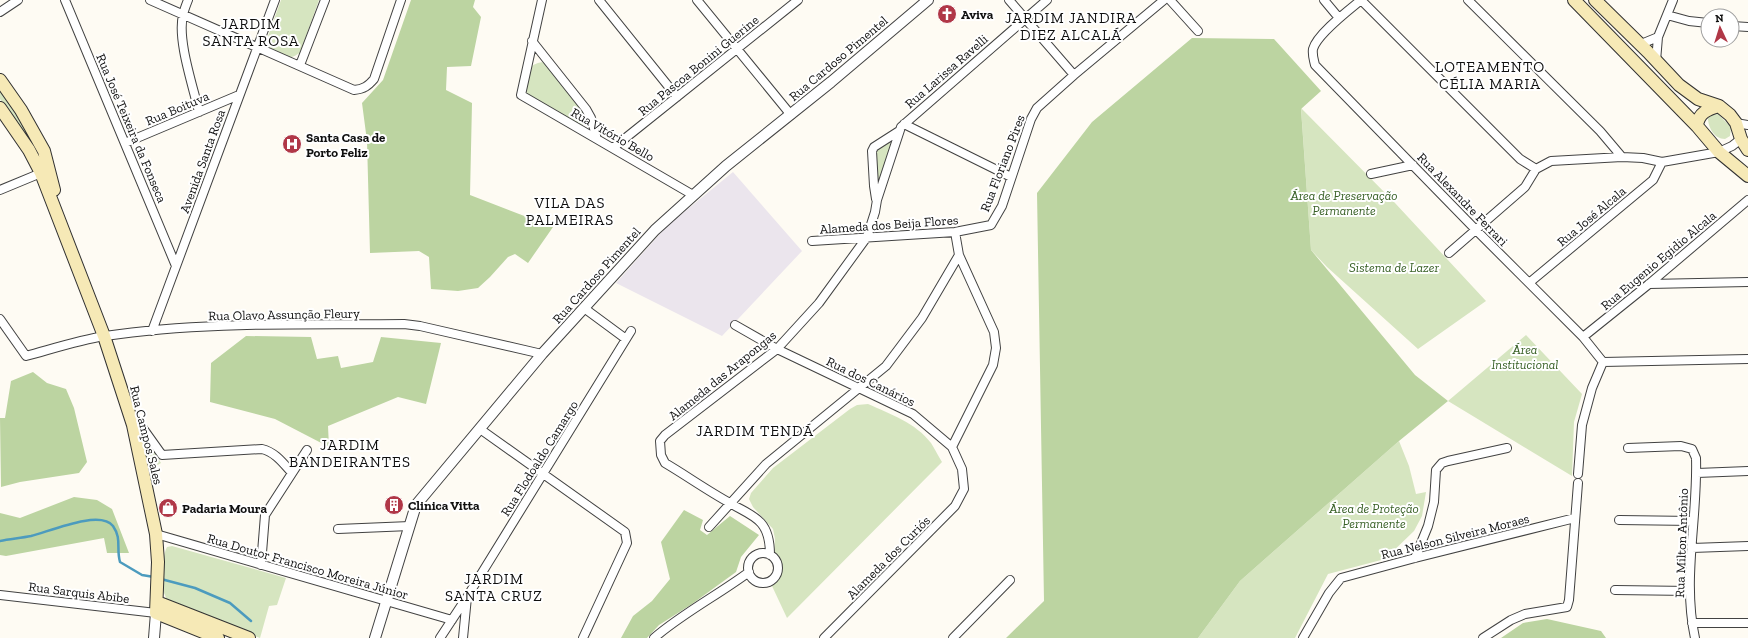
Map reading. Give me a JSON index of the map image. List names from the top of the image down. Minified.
{"streets":{"main road":["Rua Campos Sales"],"street":["Rua Cardoso Pimentel","Rua Pascoa Bonini Guerine","Rua Larissa Ravelli","Rua Boituva","Rua José Teixeira da Fonseca","Rua Vitório Bello","Avenida Santa Rosa","Rua Floriano Pires","Rua Alexandre Ferrari","Rua José Alcala","Alameda dos Beija Flores","Rua Eugenio Egidio Alcala","Rua Olavo Assunção Fleury","Alameda das Arapongas","Rua dos Canários","Rua Flodoaldo Camargo","Rua Nelson Silveira Moraes","Rua Milton Antônio","Alameda dos Curiós","Rua Doutor Francisco Moreira Júnior","Rua Sarquis Abibe"]},"crossings":[["Rua Cardoso Pimentel","Rua Vitório Bello"],["Rua Cardoso Pimentel","Rua Olavo Assunção Fleury"],["Rua Cardoso Pimentel","Rua Doutor Francisco Moreira Júnior"],["Rua Pascoa Bonini Guerine","Rua Vitório Bello"],["Rua Larissa Ravelli","Alameda das Arapongas"],["Rua Boituva","Rua José Teixeira da Fonseca"],["Rua Boituva","Avenida Santa Rosa"],["Rua José Teixeira da Fonseca","Avenida Santa Rosa"],["Avenida Santa Rosa","Rua Olavo Assunção Fleury"],["Rua Floriano Pires","Alameda dos Beija Flores"],["Rua Alexandre Ferrari","Rua José Alcala"],["Rua Alexandre Ferrari","Rua Eugenio Egidio Alcala"],["Alameda dos Beija Flores","Alameda das Arapongas"],["Rua Olavo Assunção Fleury","Rua Campos Sales"],["Alameda das Arapongas","Rua dos Canários"],["Rua dos Canários","Alameda dos Curiós"],["Rua Campos Sales","Rua Doutor Francisco Moreira Júnior"],["Rua Campos Sales","Rua Sarquis Abibe"],["Rua Flodoaldo Camargo","Rua Doutor Francisco Moreira Júnior"]],"districts":["JARDIM JANDIRA DIEZ ALCALÁ","JARDIM SANTA ROSA","LOTEAMENTO CÉLIA MARIA","VILA DAS PALMEIRAS","JARDIM TENDÁ","JARDIM BANDEIRANTES","JARDIM SANTA CRUZ"],"parks":["Área de Preservação Permanente","Sistema de Lazer","Área Institucional","Área de Proteção Permanente"],"places":{"church":["Aviva"],"hospital":["Santa Casa de Porto Feliz"],"building":["Clinica Vitta"],"shop":["Padaria Moura"]},"north":"top"}
